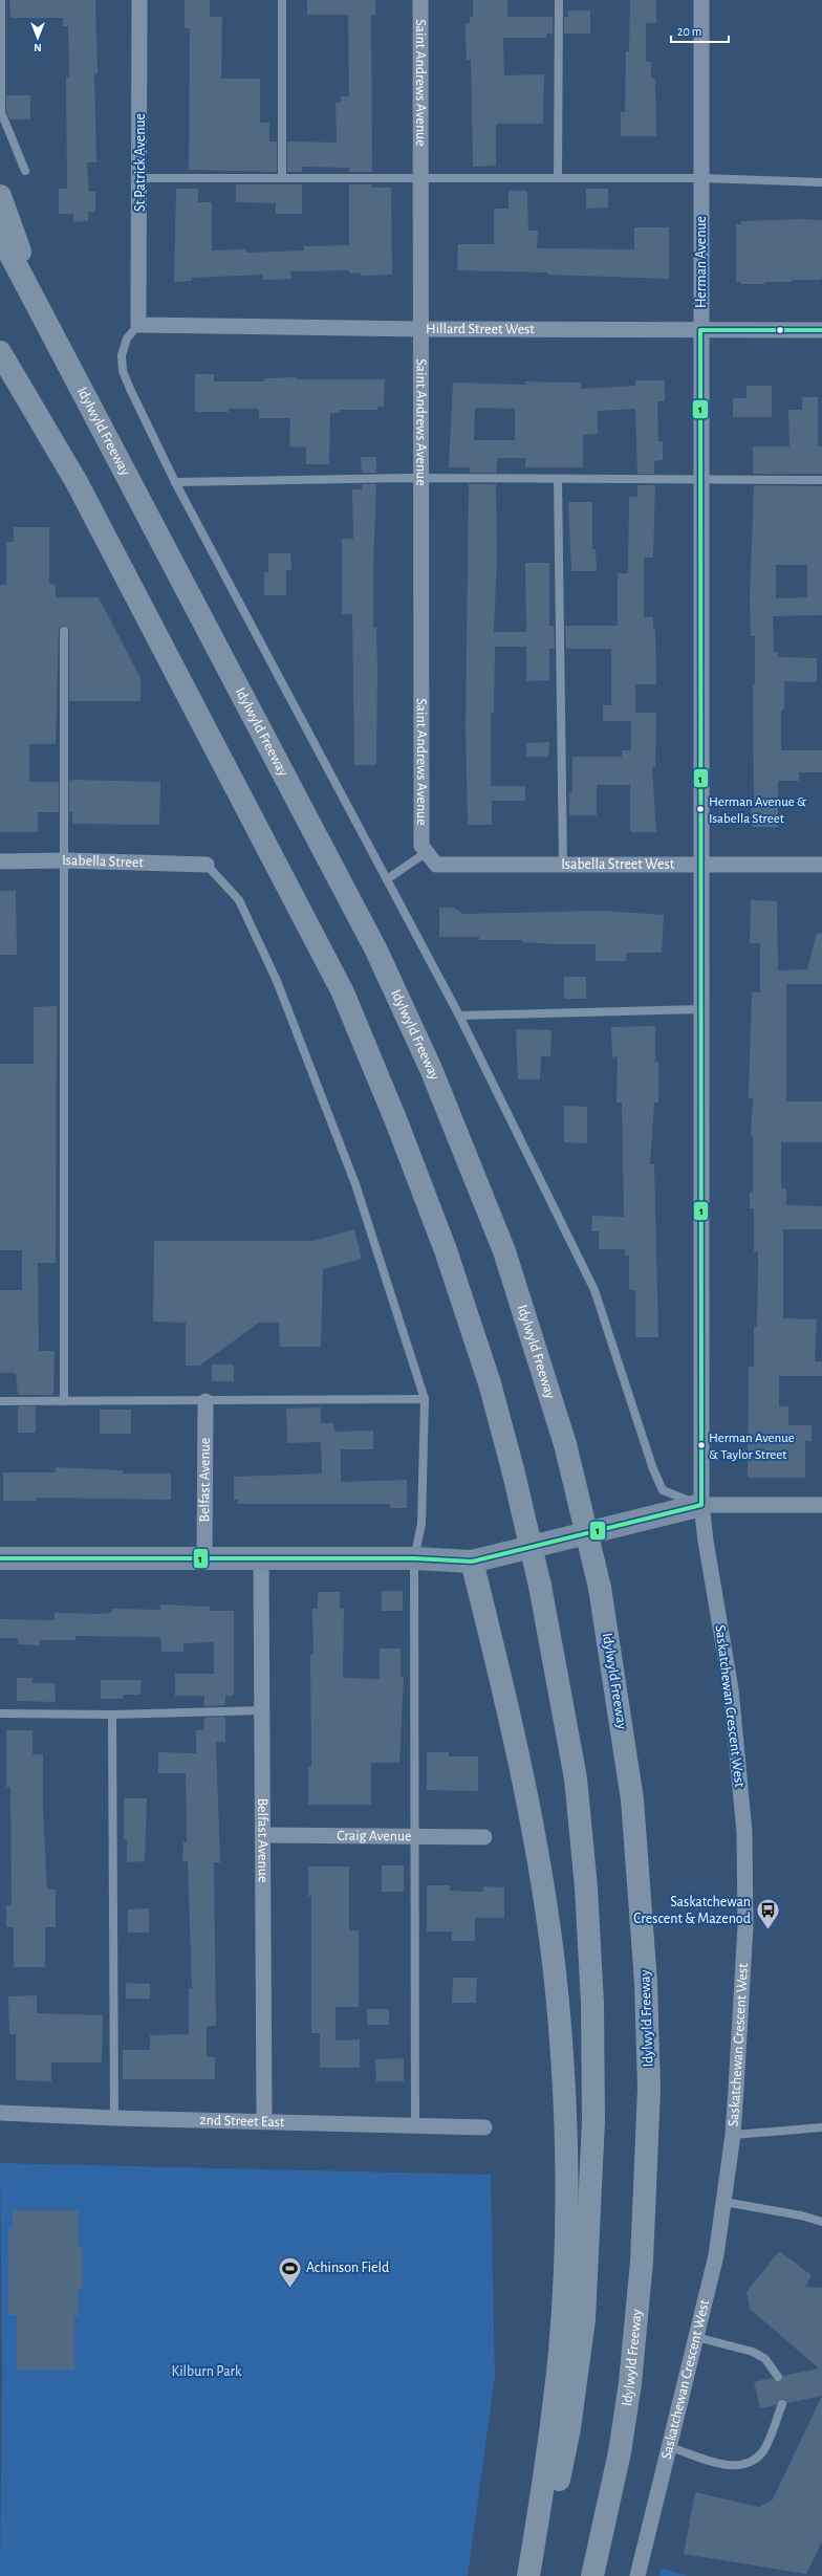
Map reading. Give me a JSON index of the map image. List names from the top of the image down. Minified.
{"streets":{"highway":["Idylwyld Freeway"],"street":["Saint Andrews Avenue","St Patrick Avenue","Herman Avenue","Hillard Street West","Isabella Street","Isabella Street West","Belfast Avenue","Saskatchewan Crescent West","Craig Avenue","2nd Street East"]},"crossings":[["Saint Andrews Avenue","Hillard Street West"],["Saint Andrews Avenue","Isabella Street West"],["St Patrick Avenue","Hillard Street West"],["Herman Avenue","Hillard Street West"],["Herman Avenue","Isabella Street West"],["Herman Avenue","Saskatchewan Crescent West"],["Belfast Avenue","Craig Avenue"],["Belfast Avenue","2nd Street East"]],"parks":["Kilburn Park"],"places":{"other":["Herman Avenue & Isabella Street","Herman Avenue & Taylor Street"],"bus stop":["Saskatchewan Crescent & Mazenod"],"sports":["Achinson Field"]},"lines":["transit line 1"],"scale_bar":"20 m","north":"bottom"}
